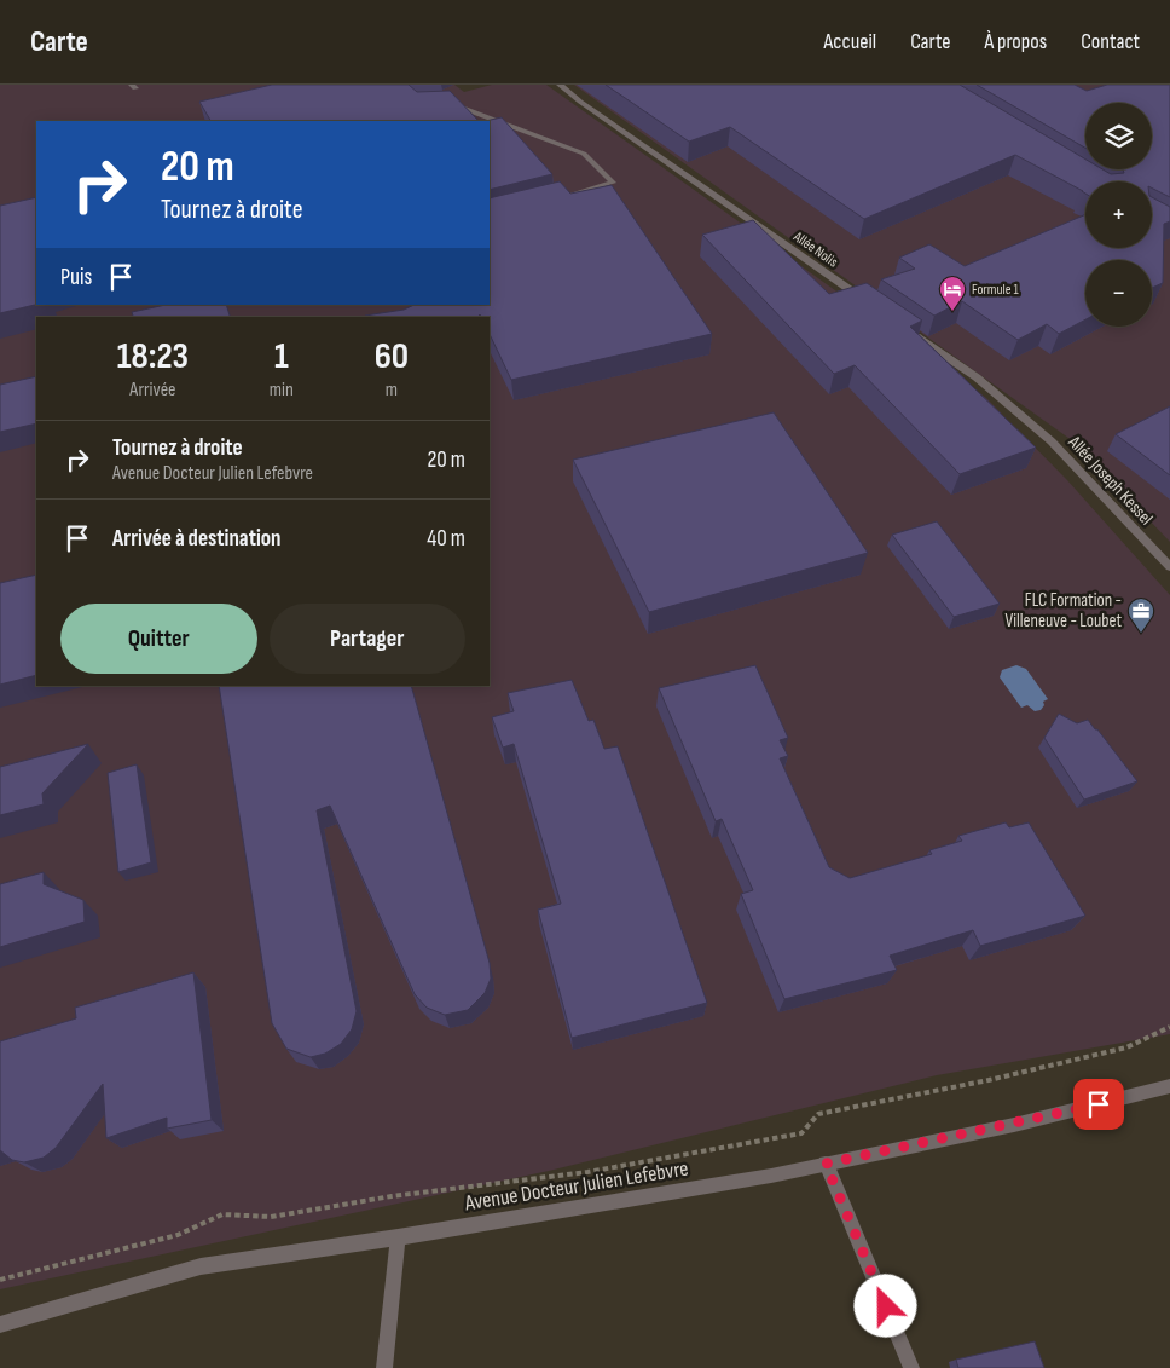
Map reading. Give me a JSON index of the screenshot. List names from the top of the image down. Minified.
{"streets":{"street":["Allée Nolis","Allée Joseph Kessel","Avenue Docteur Julien Lefebvre"]},"places":{"hotel":["Formule 1"],"office":["FLC Formation - Villeneuve - Loubet"]},"page":{"header":"Carte","nav":["Accueil","Carte","À propos","Contact"],"map_buttons":["+","−"],"turn":["20 m","Tournez à droite"],"then":"Puis","eta":["18:23","Arrivée","1","min","60","m"],"list":[{"name":"Tournez à droite","note":"Avenue Docteur Julien Lefebvre","value":"20 m"},{"name":"Arrivée à destination","value":"40 m"}],"buttons":["Quitter","Partager"]}}
